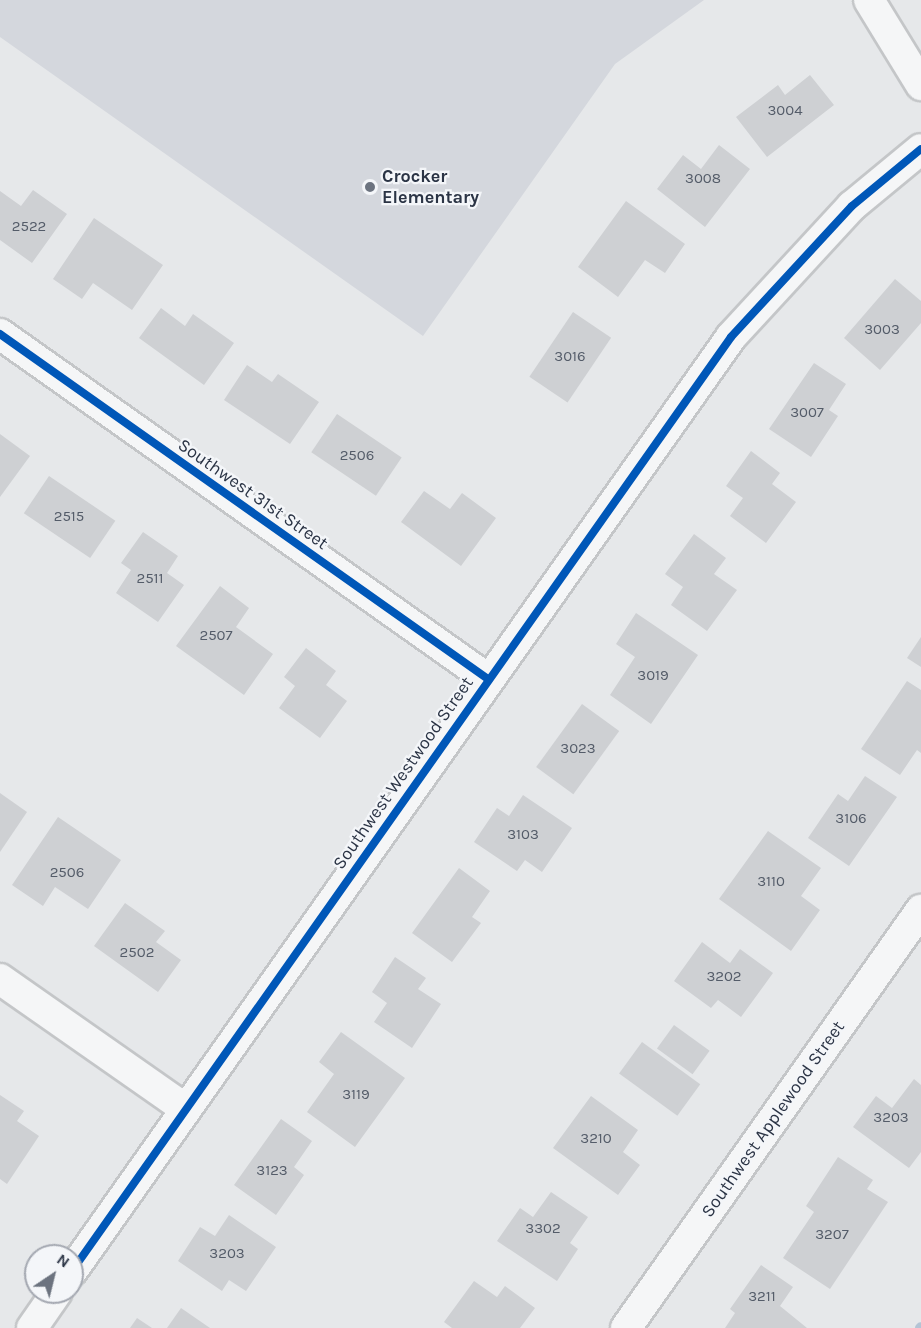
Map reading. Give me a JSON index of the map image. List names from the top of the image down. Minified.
{"streets":{"street":["Southwest 31st Street","Southwest Westwood Street","Southwest Applewood Street"]},"crossings":[["Southwest 31st Street","Southwest Westwood Street"]],"places":["Crocker Elementary"],"house_numbers":["3004","3008","2522","3003","3016","3007","2506","2515","2511","2507","3019","3023","3106","3103","2506","3110","2502","3202","3119","3203","3210","3123","3302","3207","3203","3211"],"north":"top right"}
